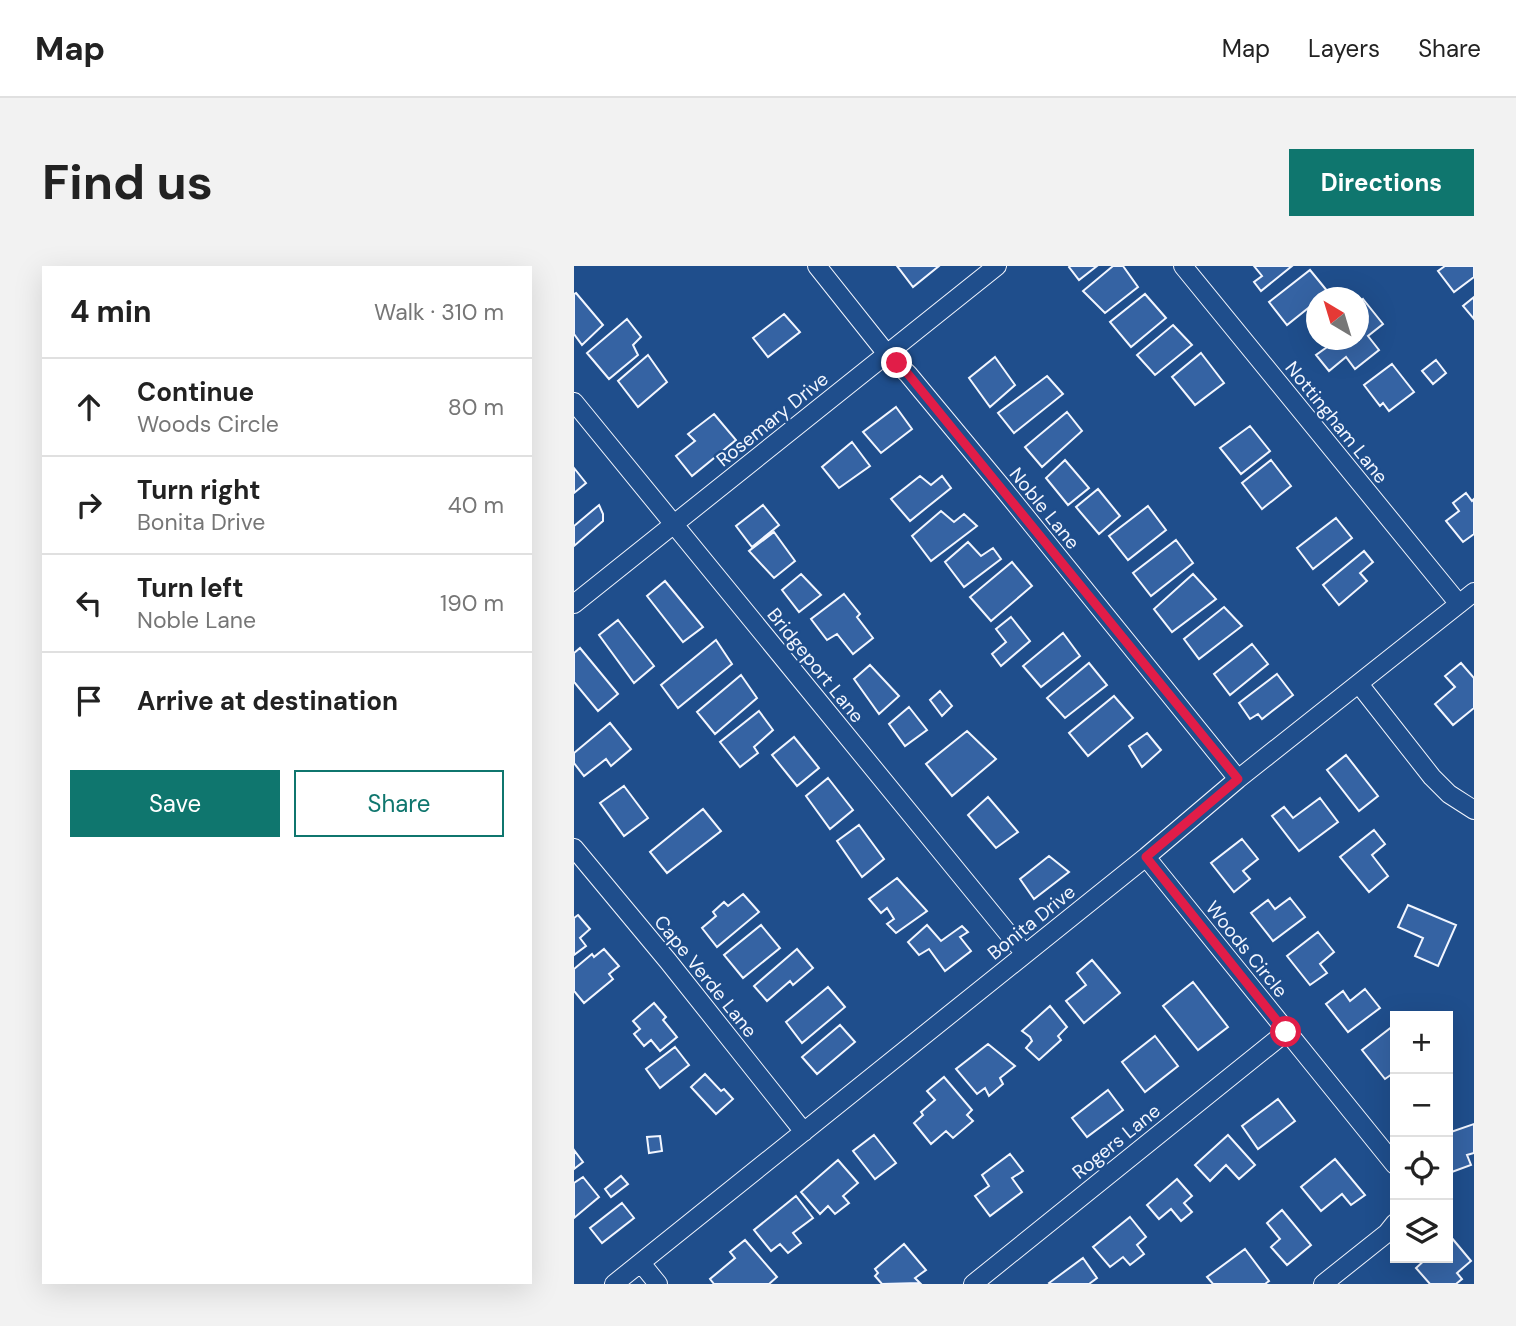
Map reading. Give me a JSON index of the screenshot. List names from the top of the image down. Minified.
{"streets":{"street":["Rosemary Drive","Nottingham Lane","Noble Lane","Bridgeport Lane","Bonita Drive","Woods Circle","Cape Verde Lane","Rogers Lane"]},"crossings":[["Rosemary Drive","Noble Lane"],["Rosemary Drive","Bridgeport Lane"],["Nottingham Lane","Bonita Drive"],["Noble Lane","Bonita Drive"],["Bridgeport Lane","Bonita Drive"],["Bonita Drive","Woods Circle"],["Bonita Drive","Cape Verde Lane"],["Woods Circle","Rogers Lane"]],"north":"top left","page":{"header":"Map","nav":["Map","Layers","Share"],"buttons":["Directions",["Save","Share"]],"title":"Find us","heading":["4 min","Walk · 310 m"],"list":[["Continue","Woods Circle","80 m"],["Turn right","Bonita Drive","40 m"],["Turn left","Noble Lane","190 m"],"Arrive at destination"],"map_buttons":["+","−"]}}
